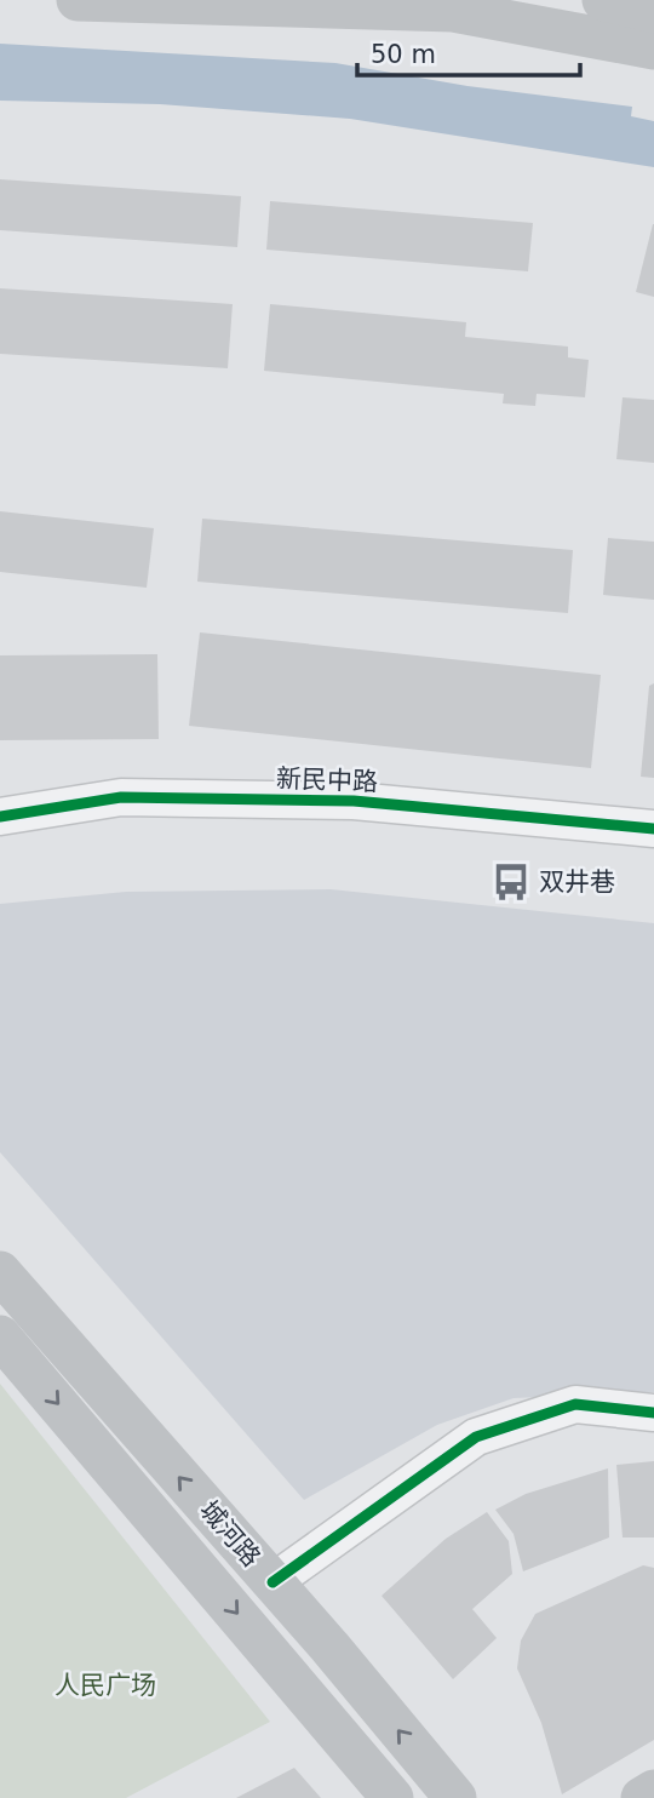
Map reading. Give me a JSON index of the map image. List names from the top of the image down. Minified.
{"streets":{"main road":["城河路"],"street":["新民中路"]},"parks":["人民广场"],"places":{"bus stop":["双井巷"]},"scale_bar":"50 m"}
